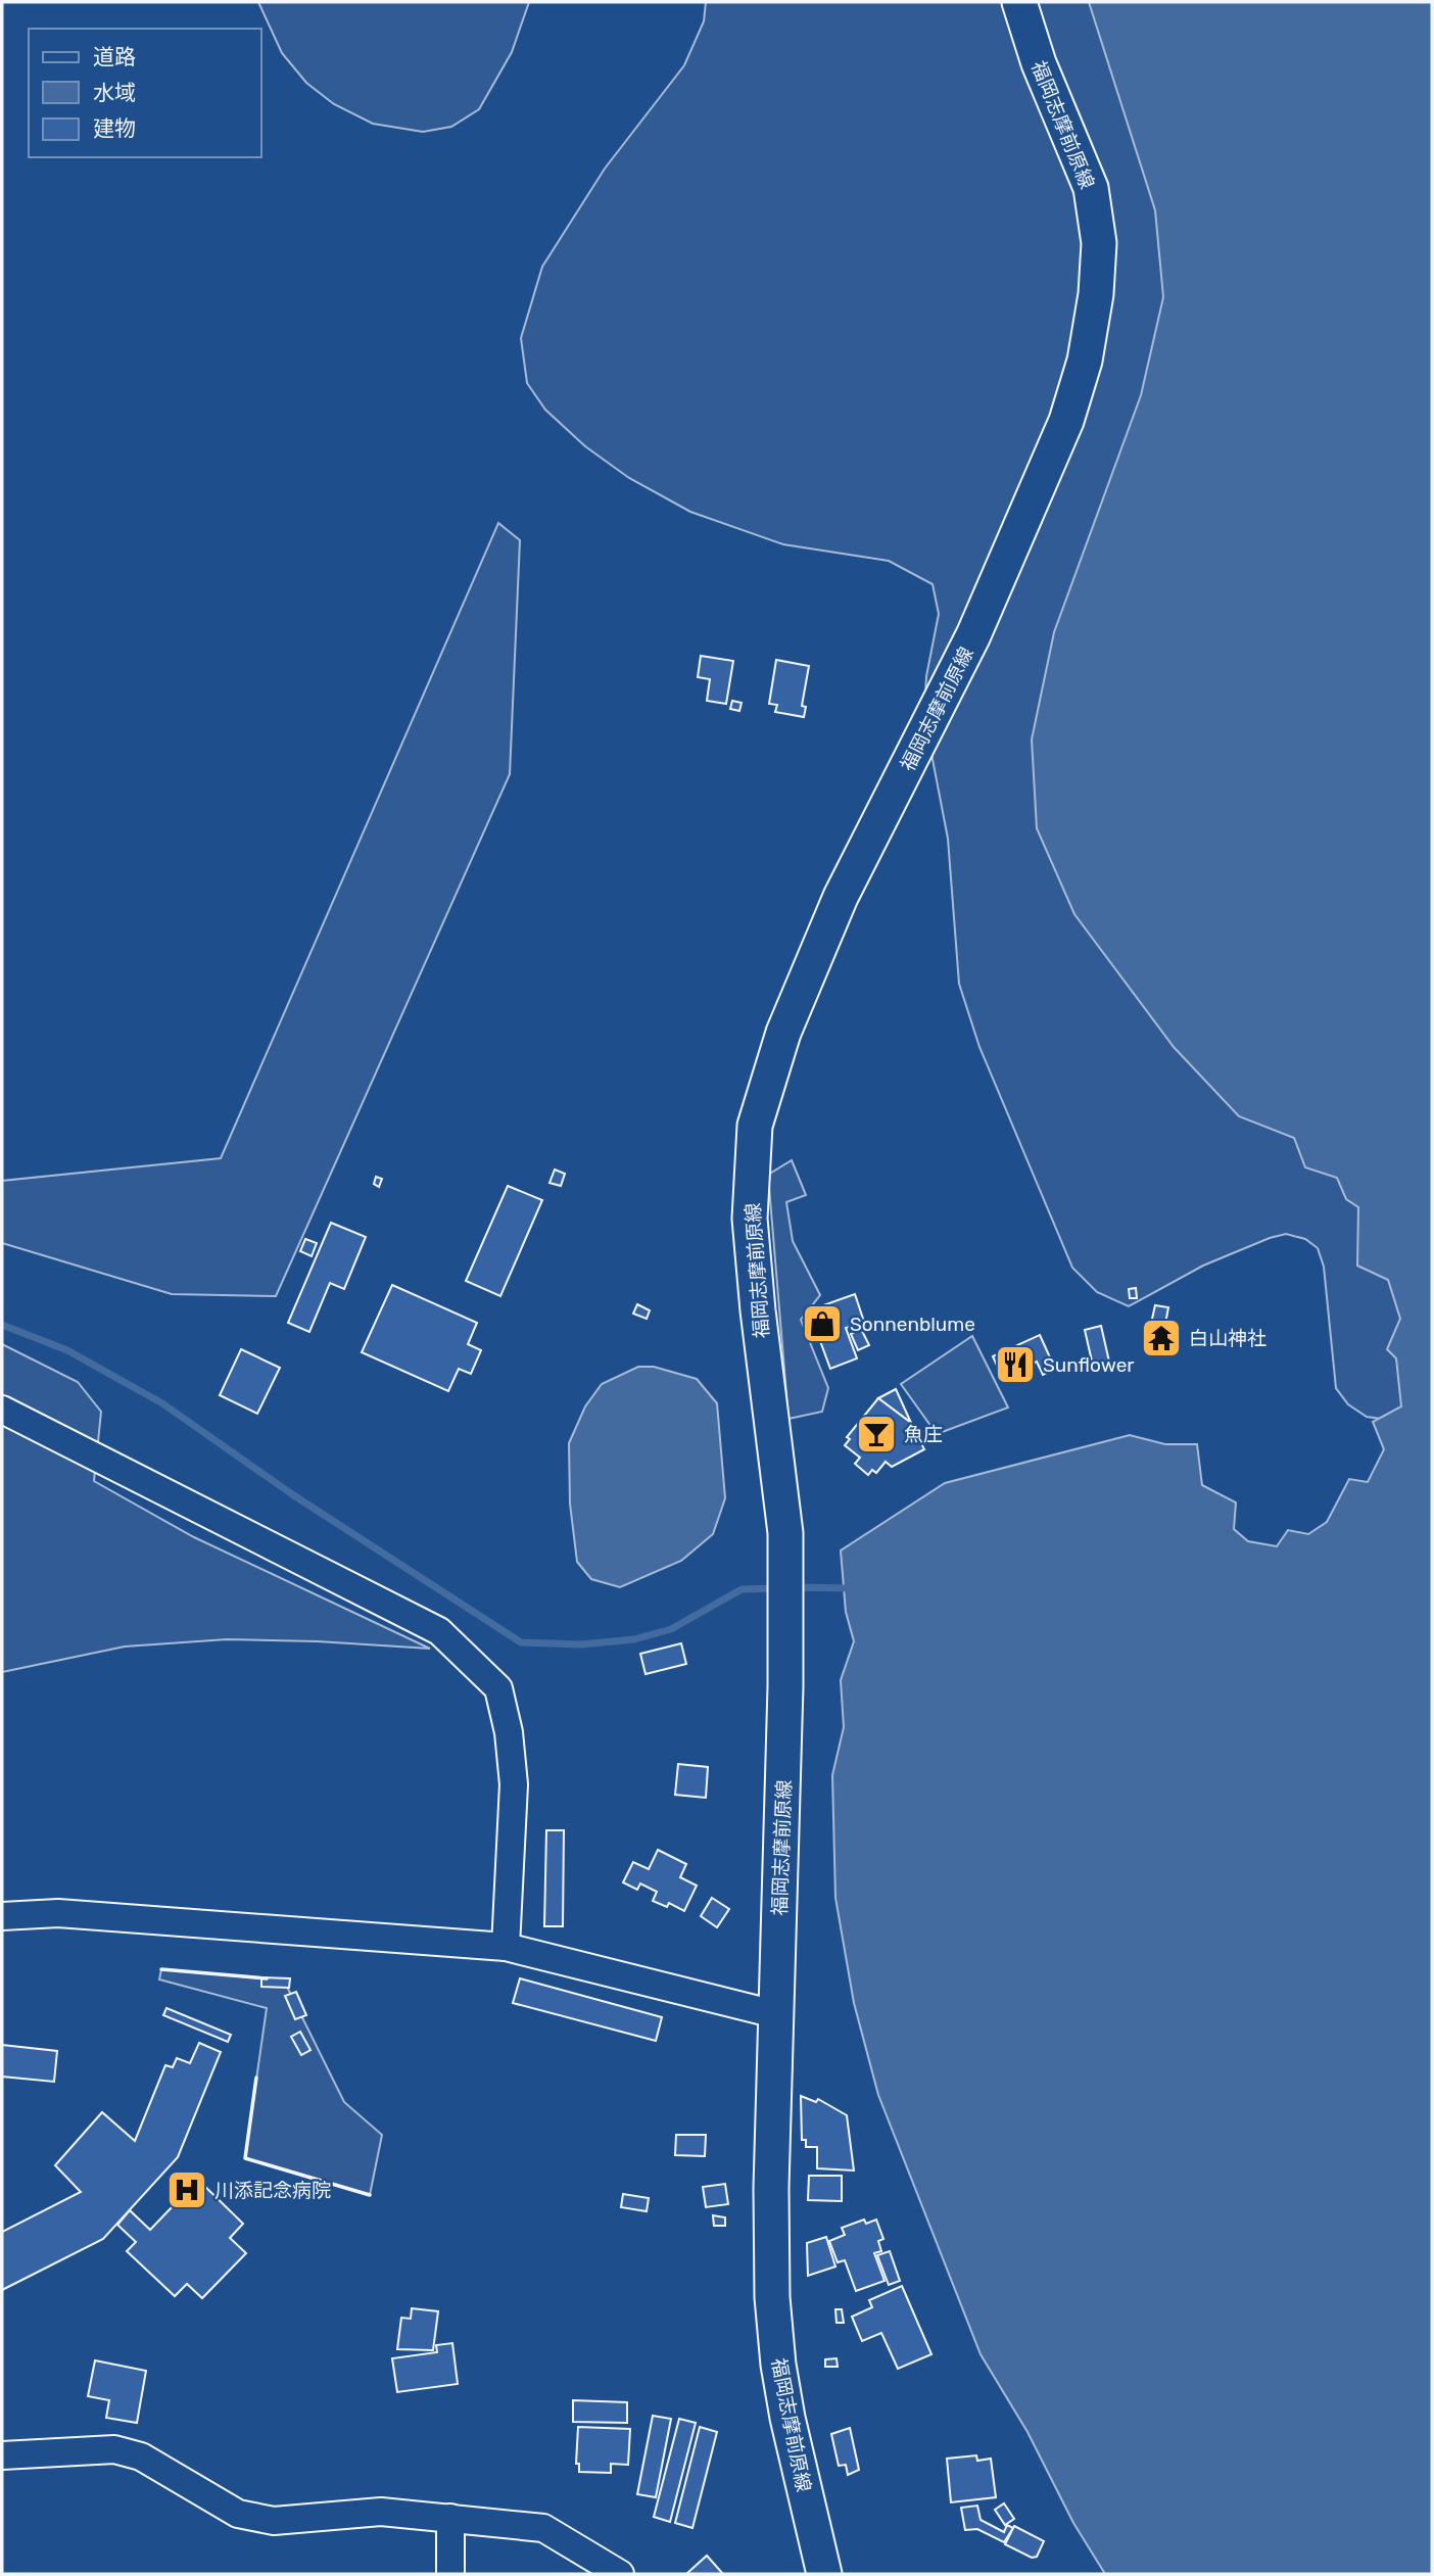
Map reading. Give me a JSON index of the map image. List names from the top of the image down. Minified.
{"streets":{"main road":["福岡志摩前原線"]},"places":{"shop":["Sonnenblume"],"temple":["白山神社"],"restaurant":["Sunflower"],"bar":["魚庄"],"hospital":["川添記念病院"]},"legend":["道路","水域","建物"]}
